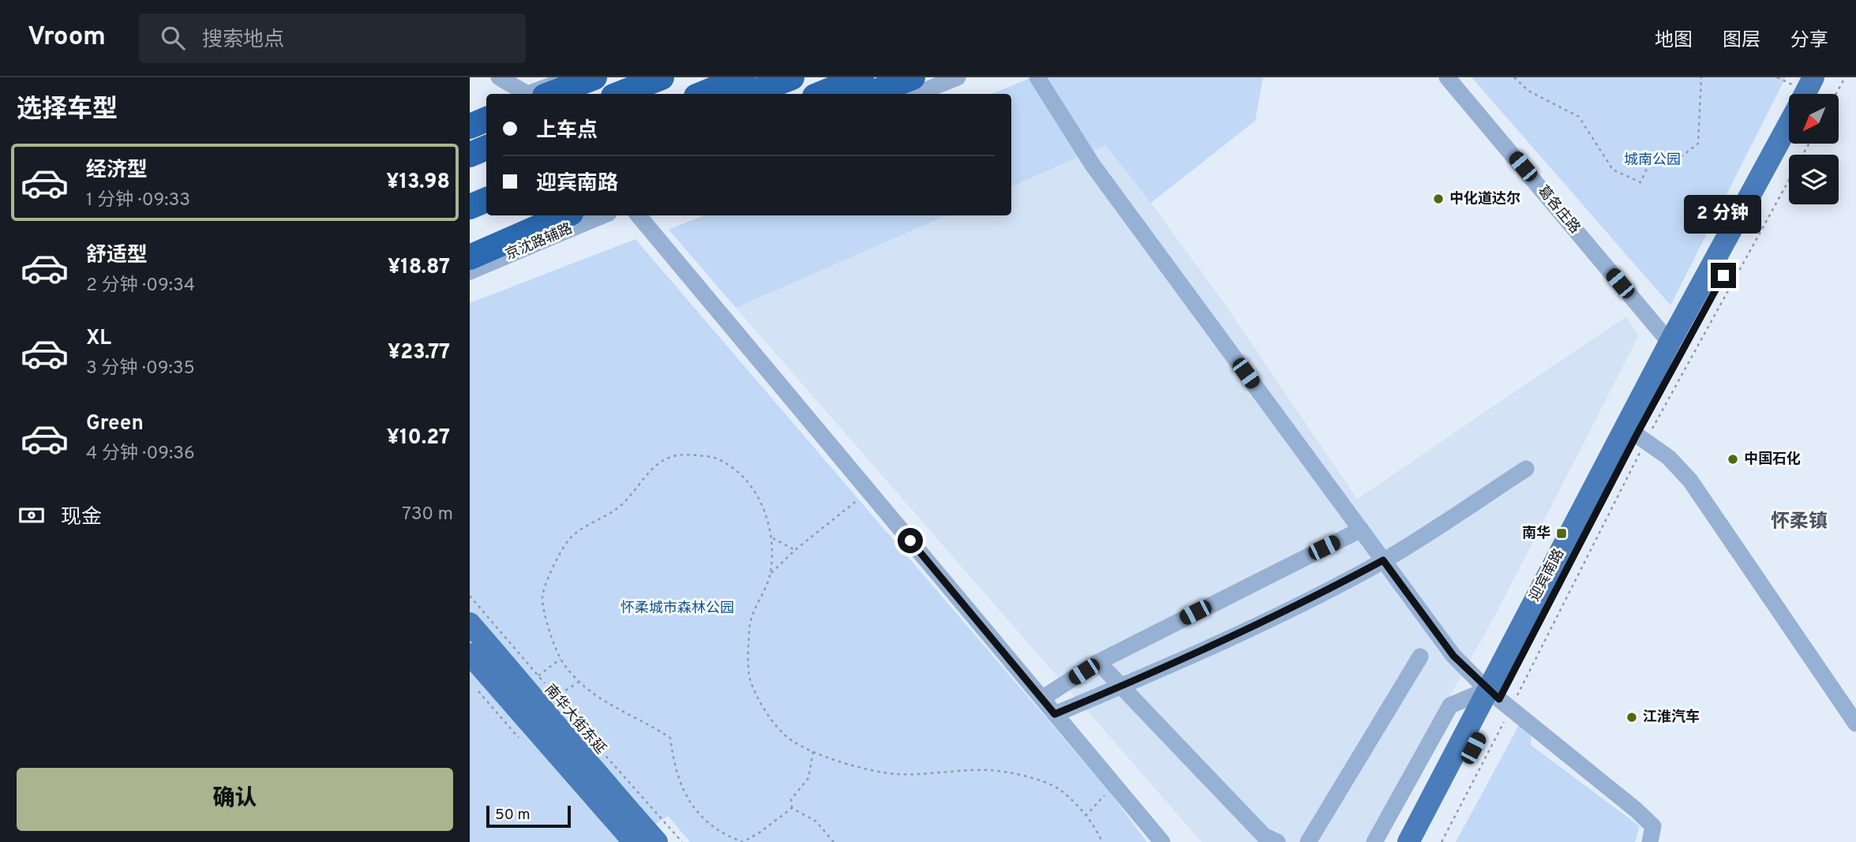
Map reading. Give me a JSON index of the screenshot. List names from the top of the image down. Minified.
{"streets":{"main road":["迎宾南路","南华大街东延"],"street":["葛各庄路","京沈路辅路"]},"crossings":[["葛各庄路","迎宾南路"]],"districts":["怀柔镇"],"parks":["城南公园","怀柔城市森林公园"],"places":{"other":["中化道达尔","中国石化","江淮汽车"],"transit":["南华"]},"scale_bar":"50 m","north":"bottom left","page":{"header":"Vroom","search":"搜索地点","nav":["地图","图层","分享"],"heading":"选择车型","banner":["上车点","迎宾南路"],"list":[{"name":"经济型","note":"1 分钟 · 09:33","value":"¥13.98"},{"name":"舒适型","note":"2 分钟 · 09:34","value":"¥18.87"},{"name":"XL","note":"3 分钟 · 09:35","value":"¥23.77"},{"name":"Green","note":"4 分钟 · 09:36","value":"¥10.27"}],"bubble":"2 分钟","pay":["现金","730 m"],"buttons":"确认","scale":"50 m"}}
